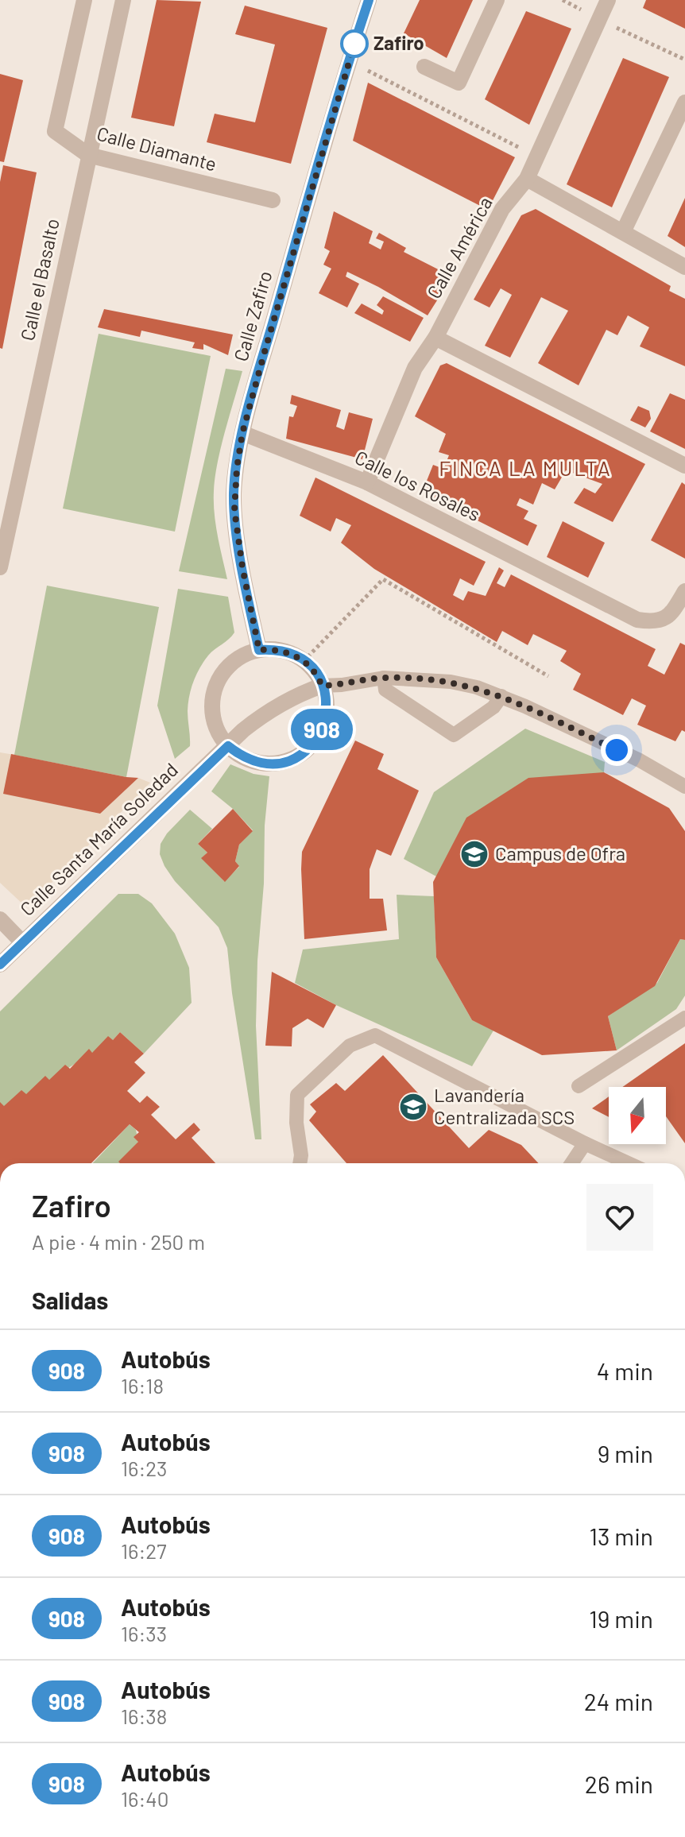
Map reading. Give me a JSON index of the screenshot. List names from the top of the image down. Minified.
{"streets":{"street":["Calle Diamante","Calle América","Calle el Basalto","Calle Zafiro","Calle los Rosales","Calle Santa María Soledad"]},"crossings":[["Calle Diamante","Calle el Basalto"],["Calle América","Calle los Rosales"],["Calle Zafiro","Calle los Rosales"]],"districts":["FINCA LA MULTA"],"places":{"other":["Zafiro"],"school or university":["Campus de Ofra","Lavandería Centralizada SCS"]},"lines":["bus line 908"],"north":"bottom","page":{"on_map":"908","heading":[["Zafiro","A pie · 4 min · 250 m"],"Salidas"],"list":[{"mark":"908","name":"Autobús","note":"16:18","value":"4 min"},{"mark":"908","name":"Autobús","note":"16:23","value":"9 min"},{"mark":"908","name":"Autobús","note":"16:27","value":"13 min"},{"mark":"908","name":"Autobús","note":"16:33","value":"19 min"},{"mark":"908","name":"Autobús","note":"16:38","value":"24 min"},{"mark":"908","name":"Autobús","note":"16:40","value":"26 min"}]}}
